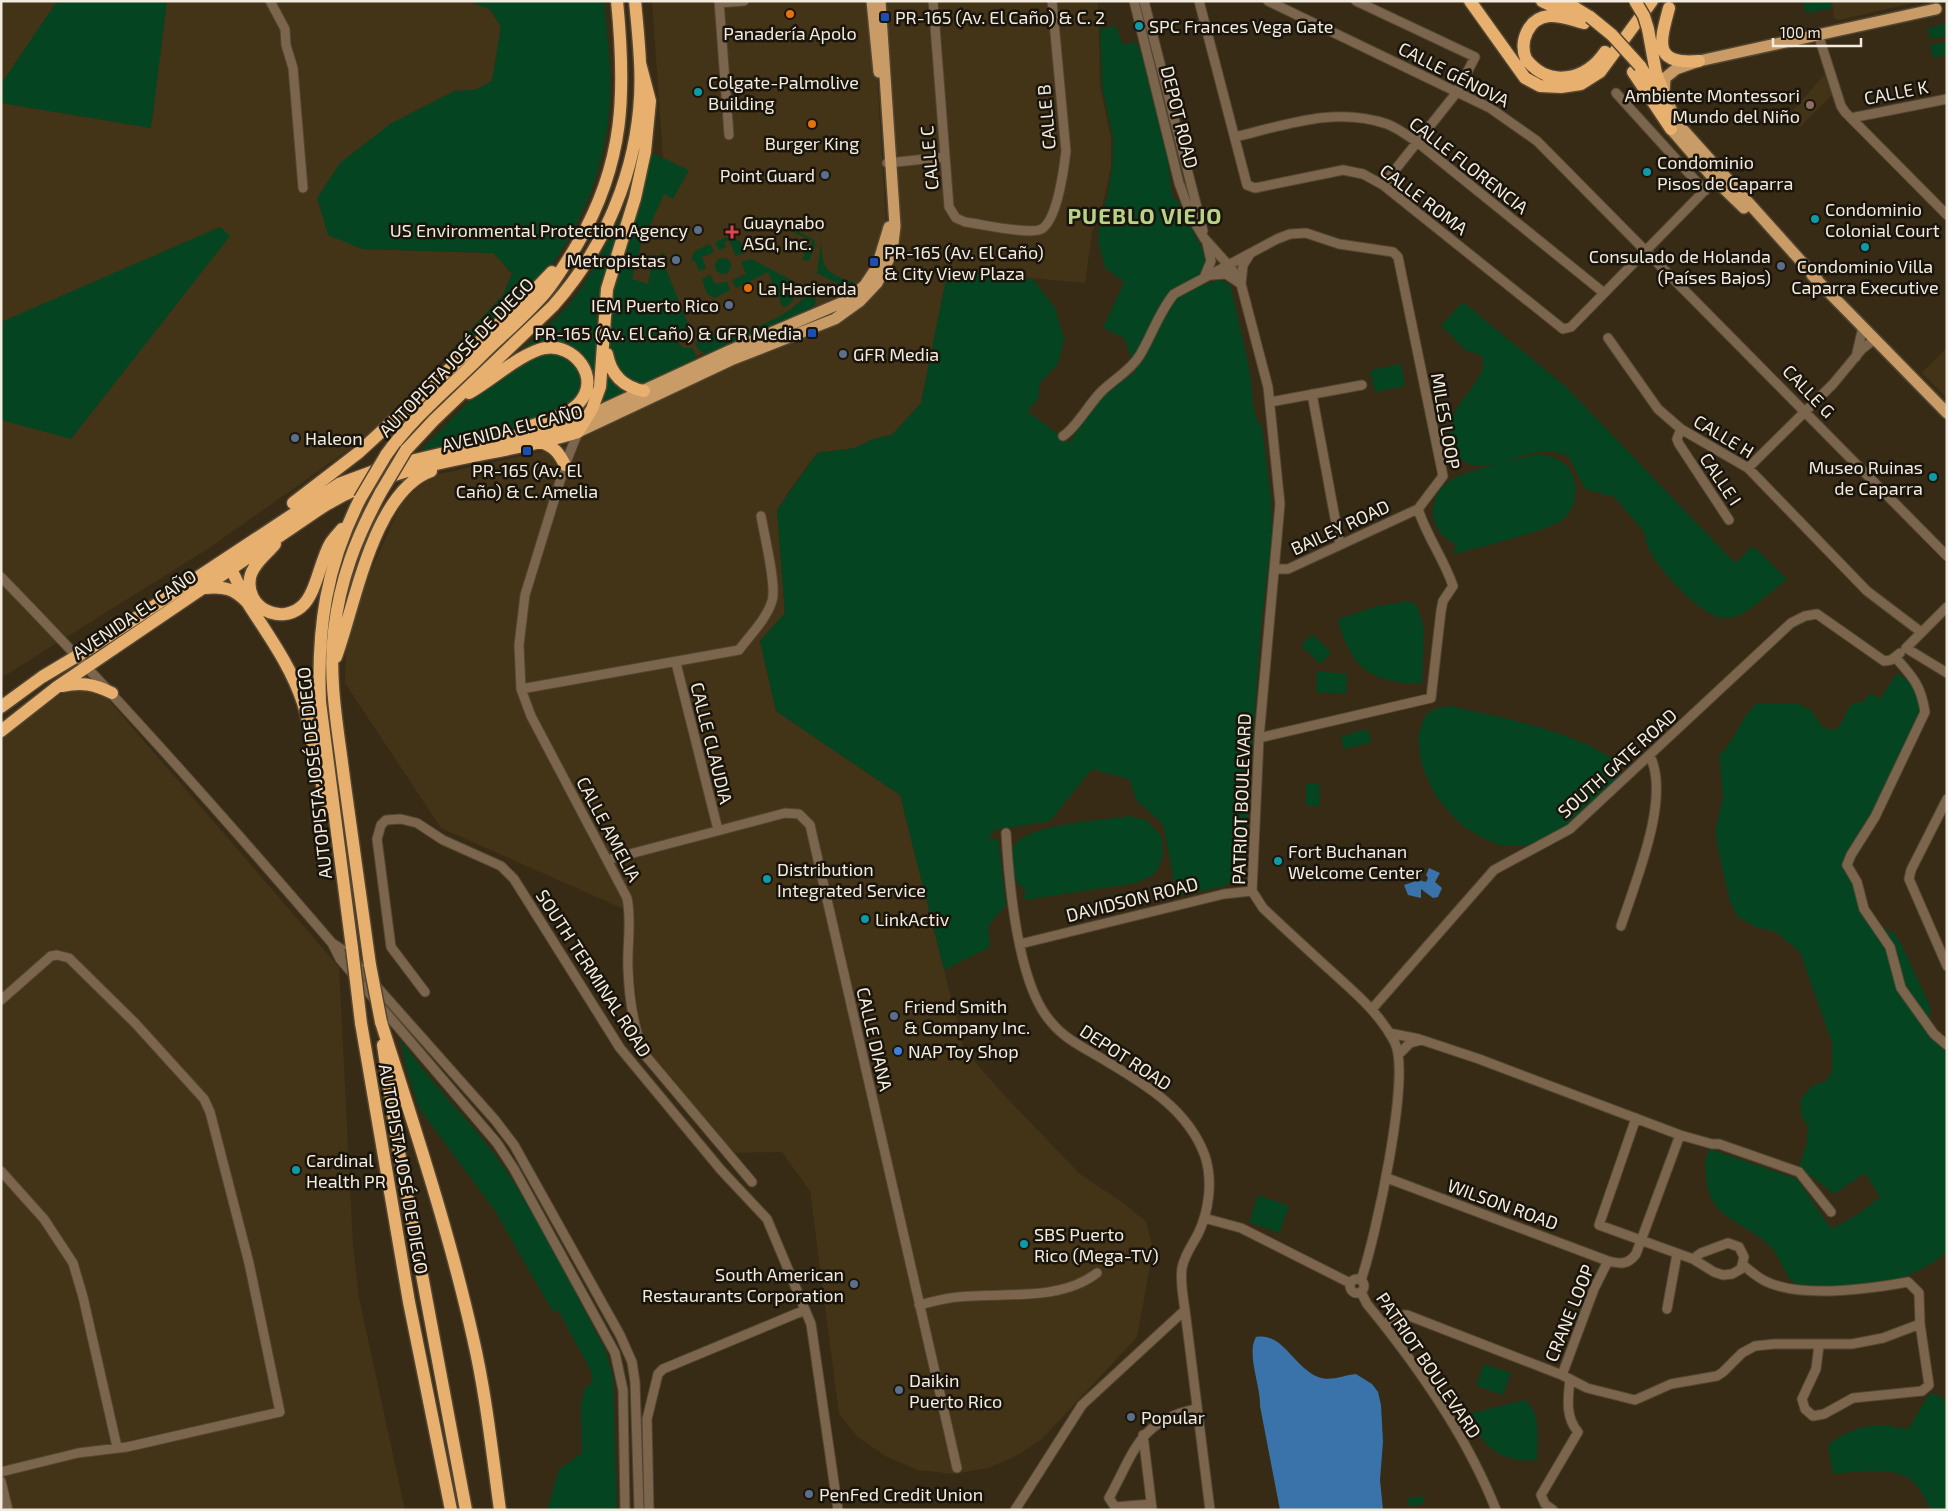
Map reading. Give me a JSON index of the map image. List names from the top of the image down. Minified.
{"streets":{"highway":["AUTOPISTA JOSÉ DE DIEGO","AVENIDA EL CAÑO"],"street":["CALLE GÉNOVA","CALLE K","CALLE B","DEPOT ROAD","CALLE C","CALLE FLORENCIA","CALLE ROMA","CALLE G","MILES LOOP","CALLE H","CALLE I","BAILEY ROAD","CALLE CLAUDIA","SOUTH GATE ROAD","PATRIOT BOULEVARD","CALLE AMELIA","DAVIDSON ROAD","SOUTH TERMINAL ROAD","CALLE DIANA","WILSON ROAD","CRANE LOOP"]},"crossings":[["CALLE GÉNOVA","CALLE G"],["CALLE B","CALLE C"],["DEPOT ROAD","MILES LOOP"],["DEPOT ROAD","PATRIOT BOULEVARD"],["DEPOT ROAD","DAVIDSON ROAD"],["CALLE FLORENCIA","CALLE ROMA"],["MILES LOOP","BAILEY ROAD"],["MILES LOOP","PATRIOT BOULEVARD"],["AVENIDA EL CAÑO","CALLE AMELIA"],["CALLE H","CALLE I"],["BAILEY ROAD","PATRIOT BOULEVARD"],["CALLE CLAUDIA","CALLE DIANA"],["SOUTH GATE ROAD","PATRIOT BOULEVARD"],["PATRIOT BOULEVARD","DAVIDSON ROAD"],["PATRIOT BOULEVARD","WILSON ROAD"],["PATRIOT BOULEVARD","CRANE LOOP"],["CALLE AMELIA","CALLE DIANA"],["WILSON ROAD","CRANE LOOP"]],"districts":["PUEBLO VIEJO"],"places":{"other":["Panadería Apolo","SPC Frances Vega Gate","Colgate-Palmolive Building","Ambiente Montessori Mundo del Niño","Burger King","Condominio Pisos de Caparra","Point Guard","Condominio Colonial Court","US Environmental Protection Agency","Condominio Villa Caparra Executive","Metropistas","Consulado de Holanda (Países Bajos)","La Hacienda","IEM Puerto Rico","GFR Media","Haleon","Museo Ruinas de Caparra","Fort Buchanan Welcome Center","Distribution Integrated Service","LinkActiv","Friend Smith & Company Inc.","NAP Toy Shop","Cardinal Health PR","SBS Puerto Rico (Mega-TV)","South American Restaurants Corporation","Daikin Puerto Rico","Popular","PenFed Credit Union"],"transit":["PR-165 (Av. El Caño) & C. 2","PR-165 (Av. El Caño) & City View Plaza","PR-165 (Av. El Caño) & GFR Media","PR-165 (Av. El Caño) & C. Amelia"],"health":["Guaynabo ASG, Inc."]},"scale_bar":"100 m"}
